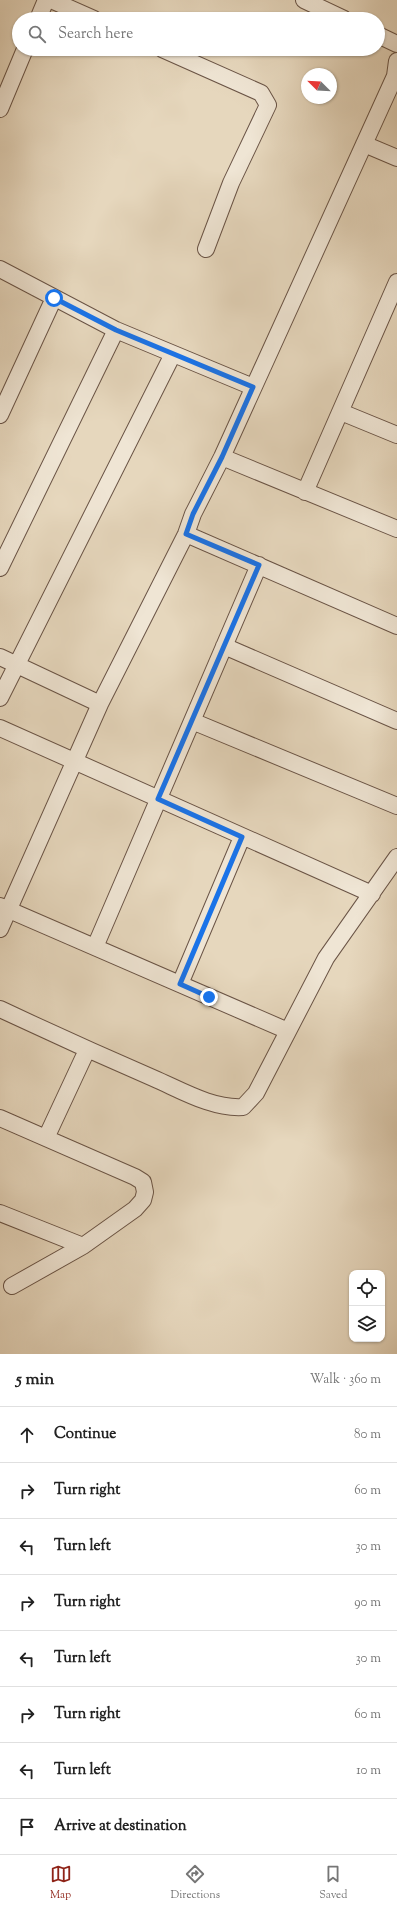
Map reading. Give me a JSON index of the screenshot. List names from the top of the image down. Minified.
{"north":"top left","page":{"search":"Search here","heading":["5 min","Walk · 360 m"],"list":[["Continue","80 m"],["Turn right","60 m"],["Turn left","30 m"],["Turn right","90 m"],["Turn left","30 m"],["Turn right","60 m"],["Turn left","10 m"],"Arrive at destination"],"nav":["Map","Directions","Saved"]}}
